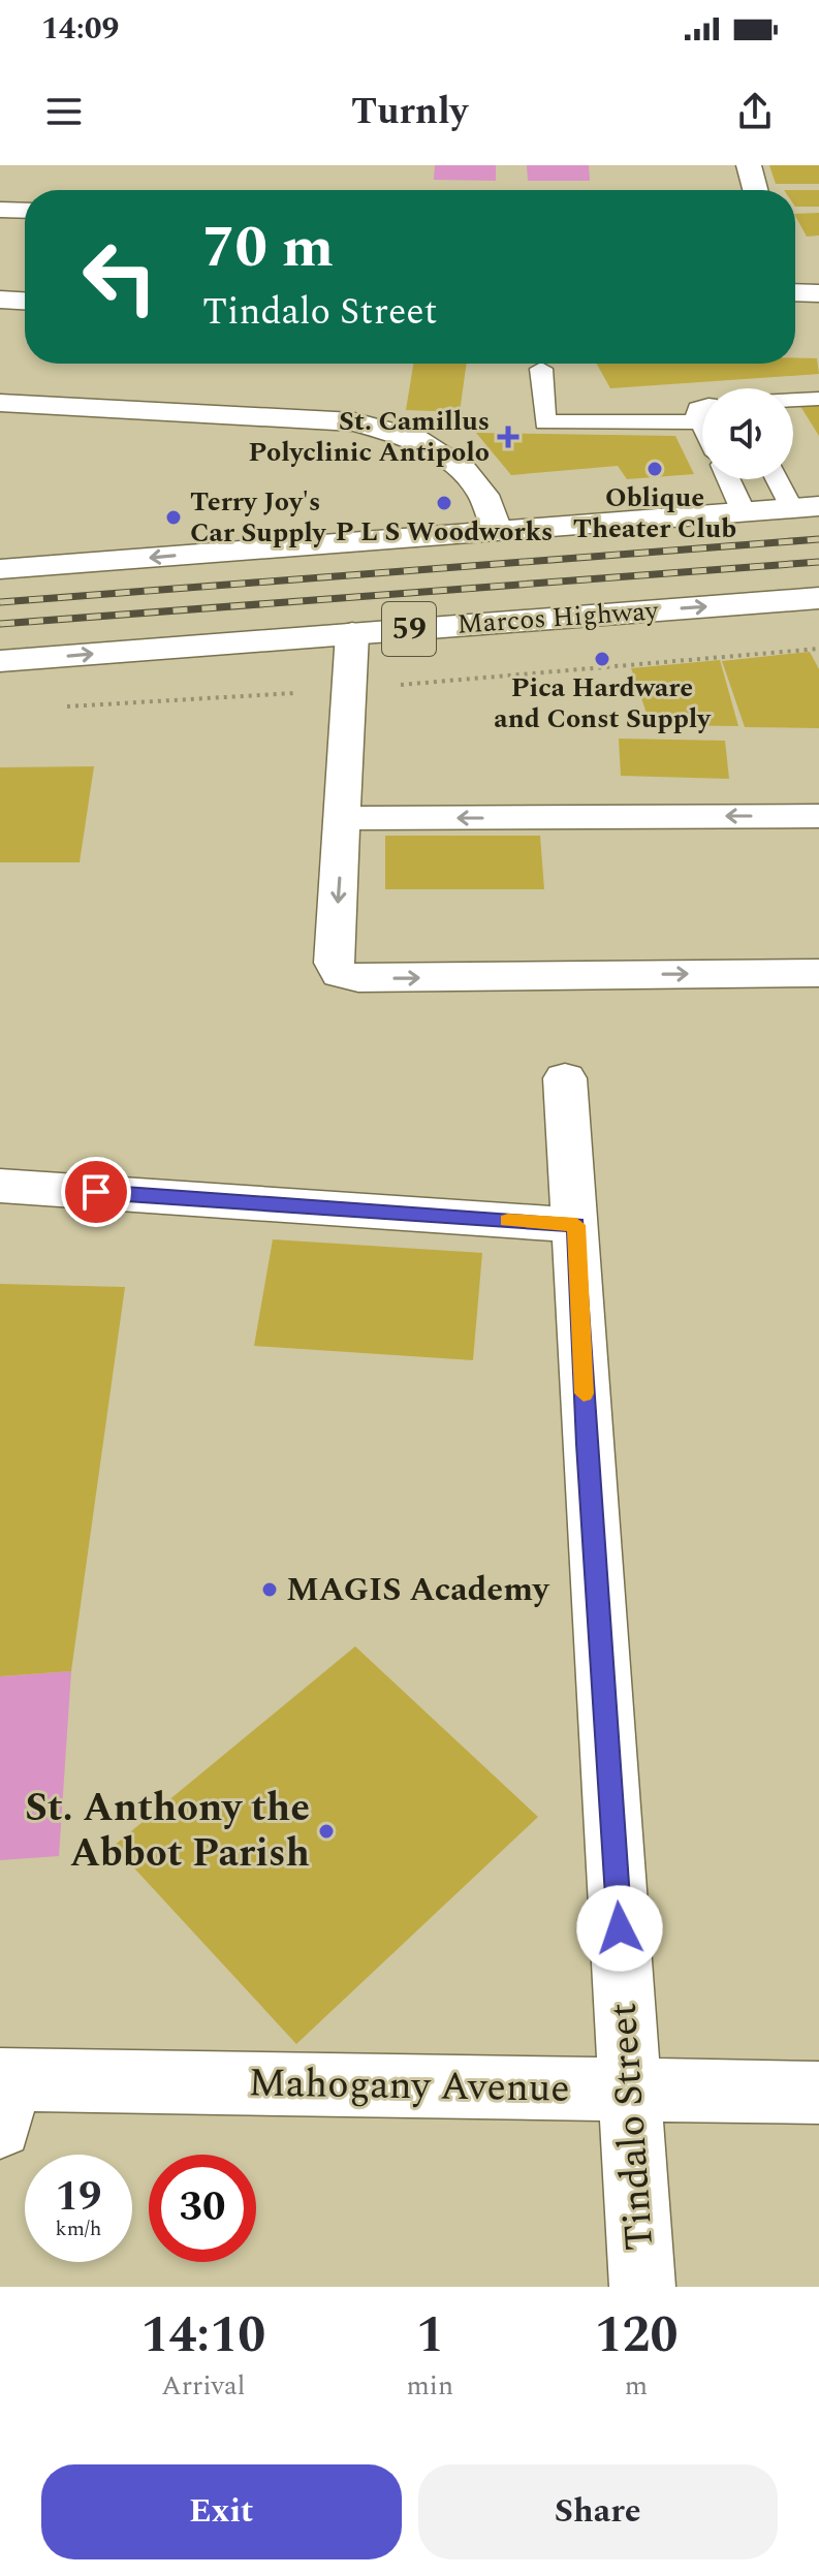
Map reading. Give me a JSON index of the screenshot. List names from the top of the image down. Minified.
{"streets":{"street":["Marcos Highway","59","Mahogany Avenue","Tindalo Street"]},"crossings":[["Mahogany Avenue","Tindalo Street"]],"places":{"health":["St. Camillus Polyclinic Antipolo"],"other":["Oblique Theater Club","P L S Woodworks","Terry Joy's Car Supply","Pica Hardware and Const Supply","MAGIS Academy","St. Anthony the Abbot Parish"]},"page":{"status":"14:09","header":"Turnly","turn":["70 m","Tindalo Street"],"speed":"19 km/h","limit":"30","eta":["14:10","Arrival","1","min","120","m"],"buttons":["Exit","Share"]}}
